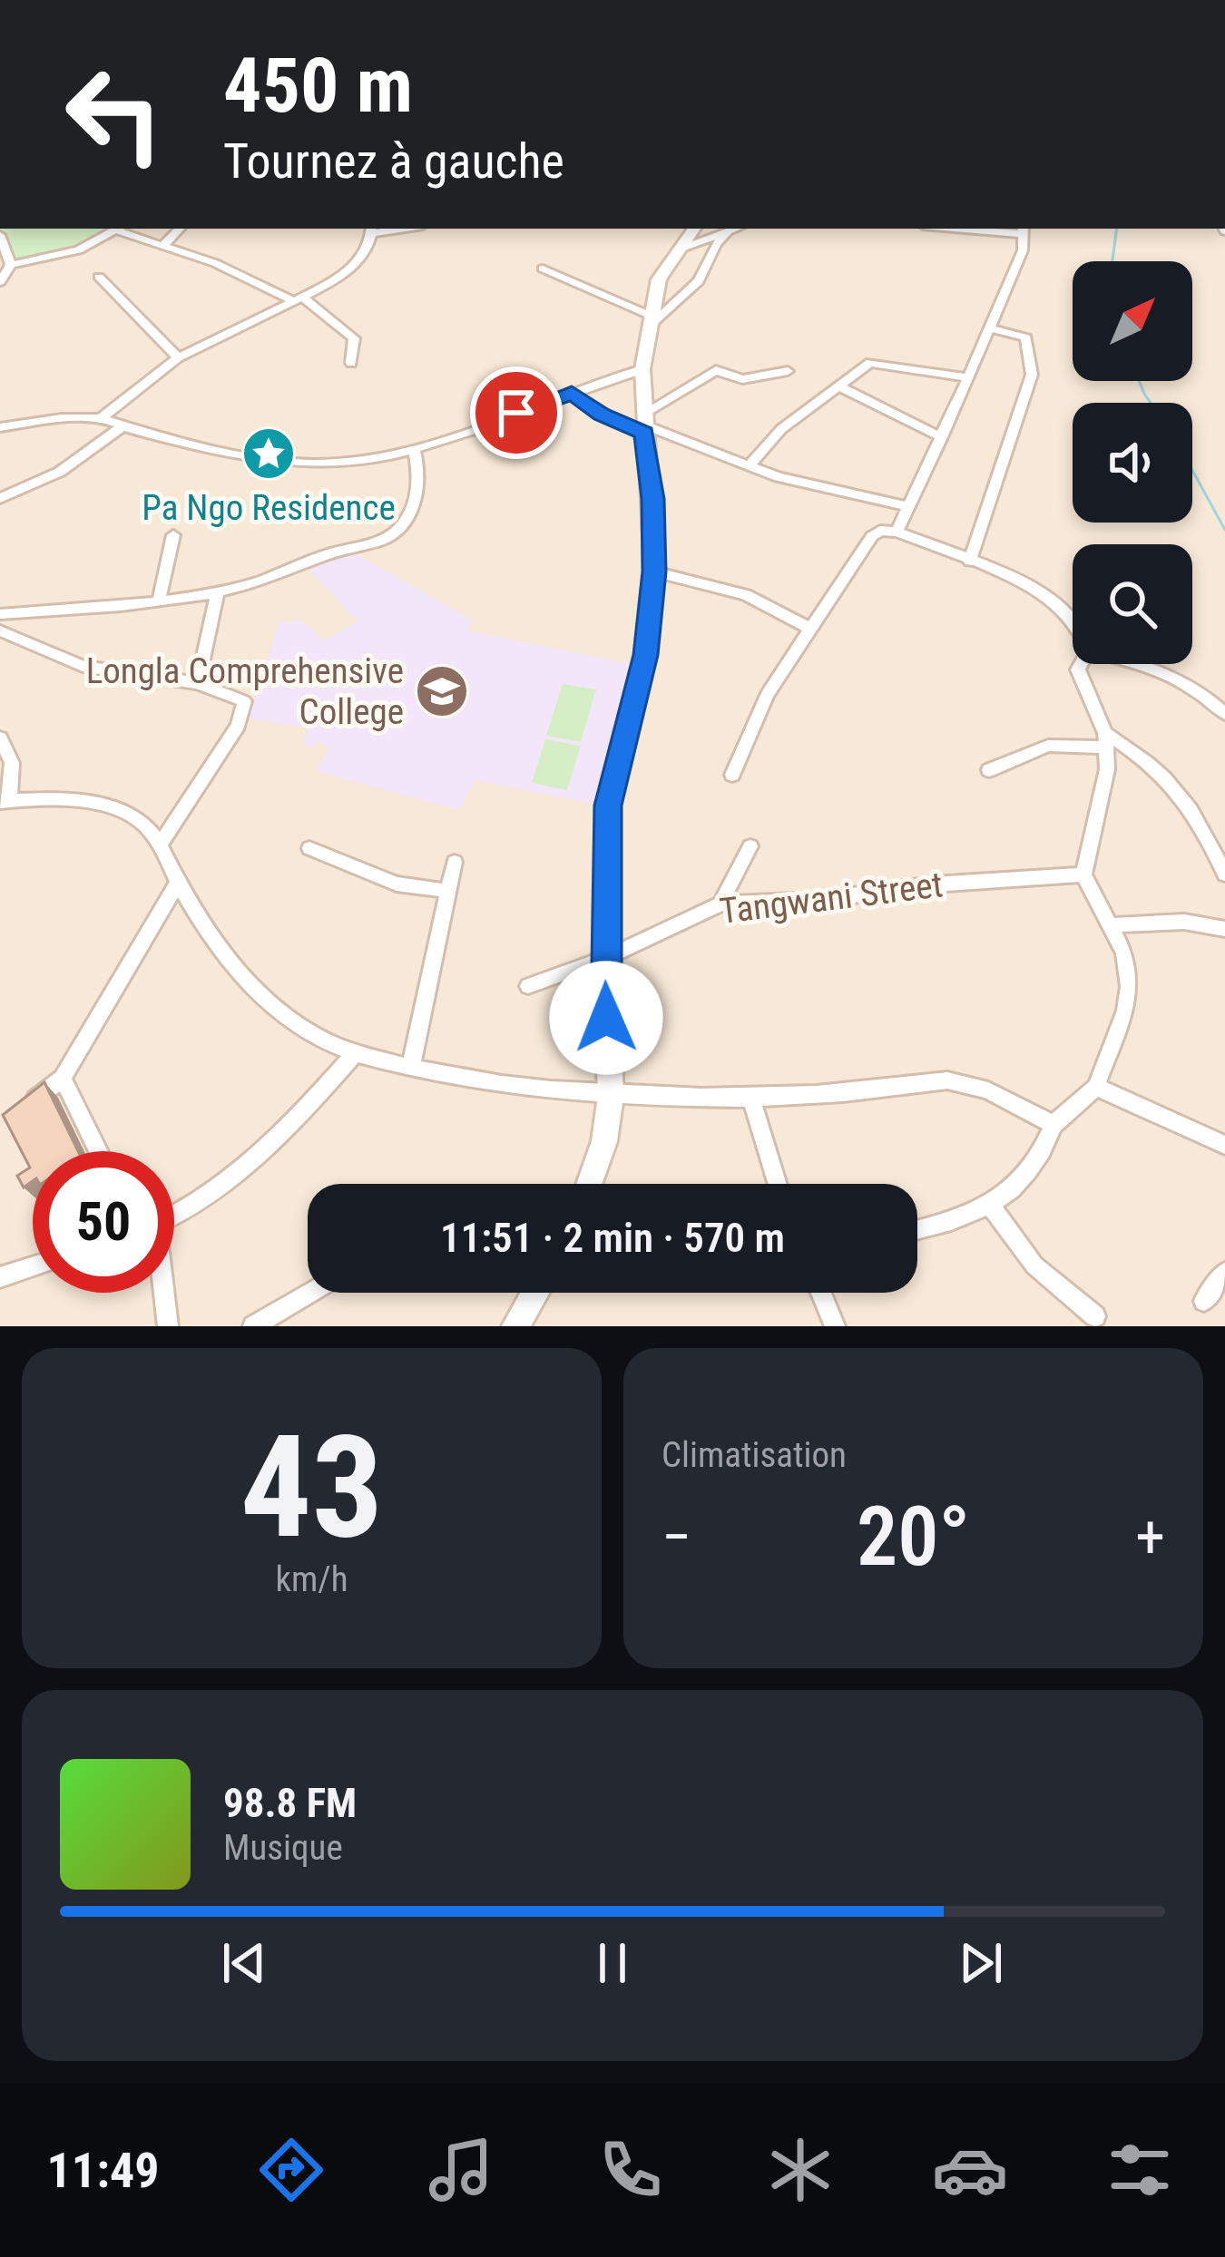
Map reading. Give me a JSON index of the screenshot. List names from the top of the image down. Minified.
{"streets":{"street":["Tangwani Street"]},"places":{"place":["Pa Ngo Residence"],"school or university":["Longla Comprehensive College"]},"north":"top right","page":{"turn":["450 m","Tournez à gauche"],"limit":"50","trip":"11:51 · 2 min · 570 m","tile":[["43","km/h"],"Climatisation"],"heat":["−","20°","+"],"song":["98.8 FM","Musique"],"tabs":"11:49"}}
